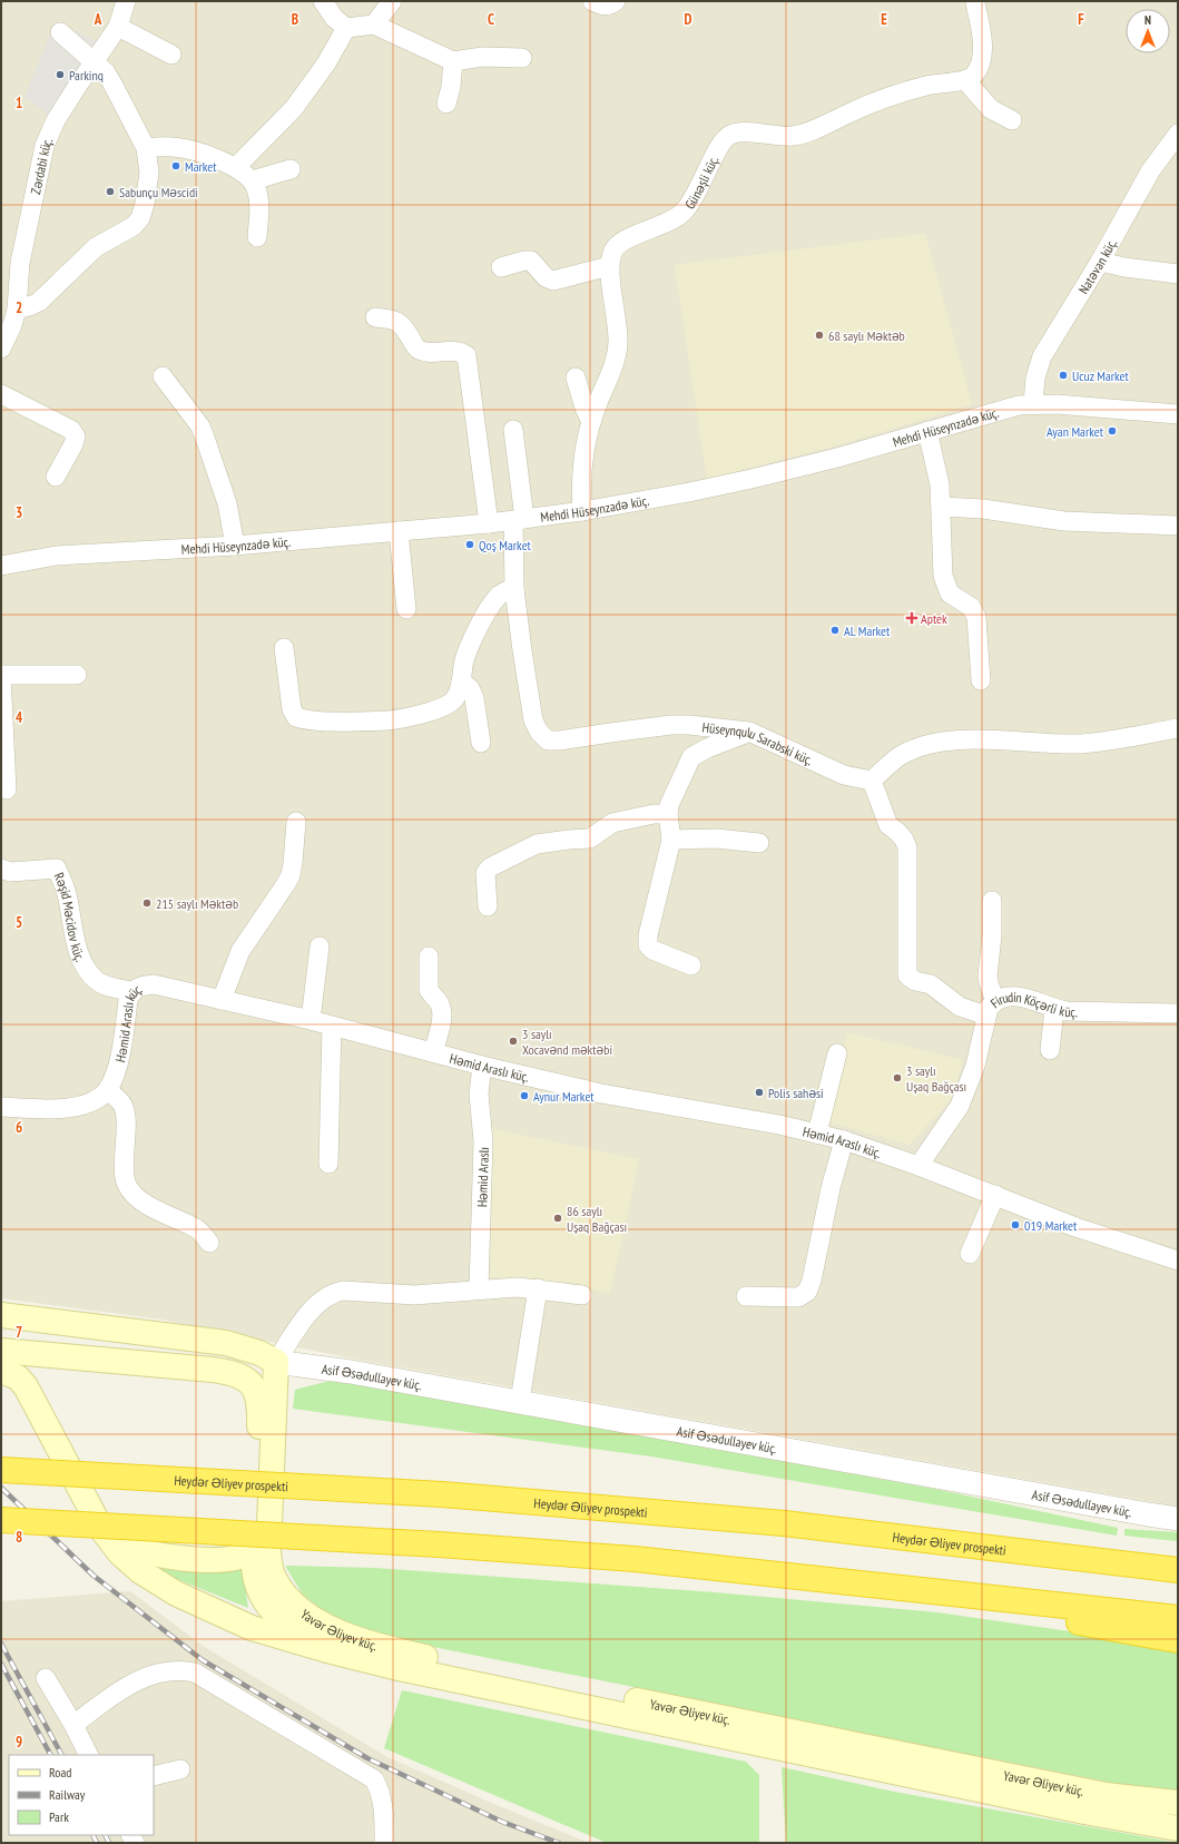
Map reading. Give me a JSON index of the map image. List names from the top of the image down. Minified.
{"streets":{"highway":["Heydər Əliyev prospekti"],"main road":["Yavər Əliyev küç."],"street":["Zərdabi küç.","Günəşli küç.","Natəvan küç.","Mehdi Hüseynzadə küç.","Hüseynqulu Sarabski küç.","Rəşid Məcidov küç.","Firudin Köçərli küç.","Həmid Araslı küç.","Həmid Araslı","Asif Əsədullayev küç."]},"crossings":[["Günəşli küç.","Mehdi Hüseynzadə küç."],["Natəvan küç.","Mehdi Hüseynzadə küç."],["Mehdi Hüseynzadə küç.","Hüseynqulu Sarabski küç."],["Rəşid Məcidov küç.","Həmid Araslı küç."],["Firudin Köçərli küç.","Həmid Araslı küç."],["Həmid Araslı küç.","Həmid Araslı"],["Asif Əsədullayev küç.","Yavər Əliyev küç."]],"places":{"other":["Parkinq","Market","Sabunçu Məscidi","68 saylı Məktəb","Ucuz Market","Ayan Market","Qoş Market","AL Market","215 saylı Məktəb","3 saylı Xocavənd məktəbi","3 saylı Uşaq Bağçası","Polis sahəsi","Aynur Market","86 saylı Uşaq Bağçası","019 Market"],"health":["Aptek"]},"legend":["Road","Railway","Park"],"north":"top","grid":{"columns":["A","B","C","D","E","F"],"rows":["1","2","3","4","5","6","7","8","9"]}}
